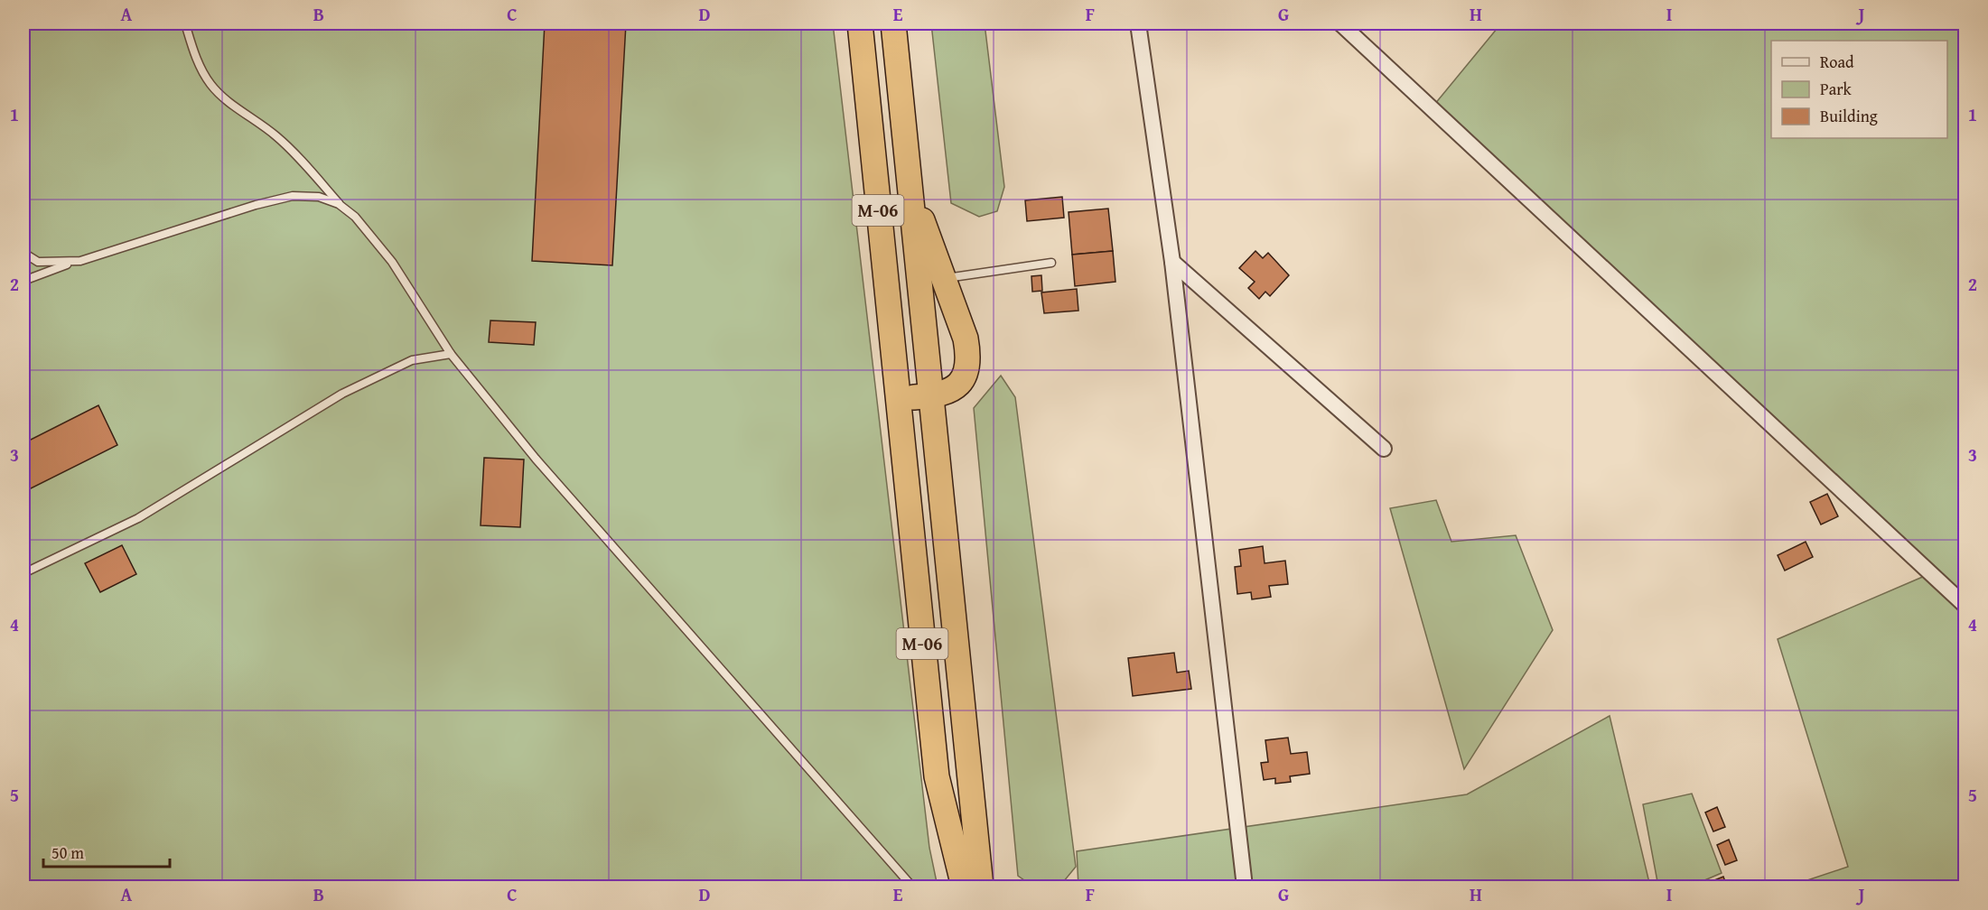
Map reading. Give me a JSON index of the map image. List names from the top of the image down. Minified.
{"streets":{"highway":["М-06"]},"legend":["Road","Park","Building"],"scale_bar":"50 m","grid":{"columns":["A","B","C","D","E","F","G","H","I","J"],"rows":["1","2","3","4","5"]}}
